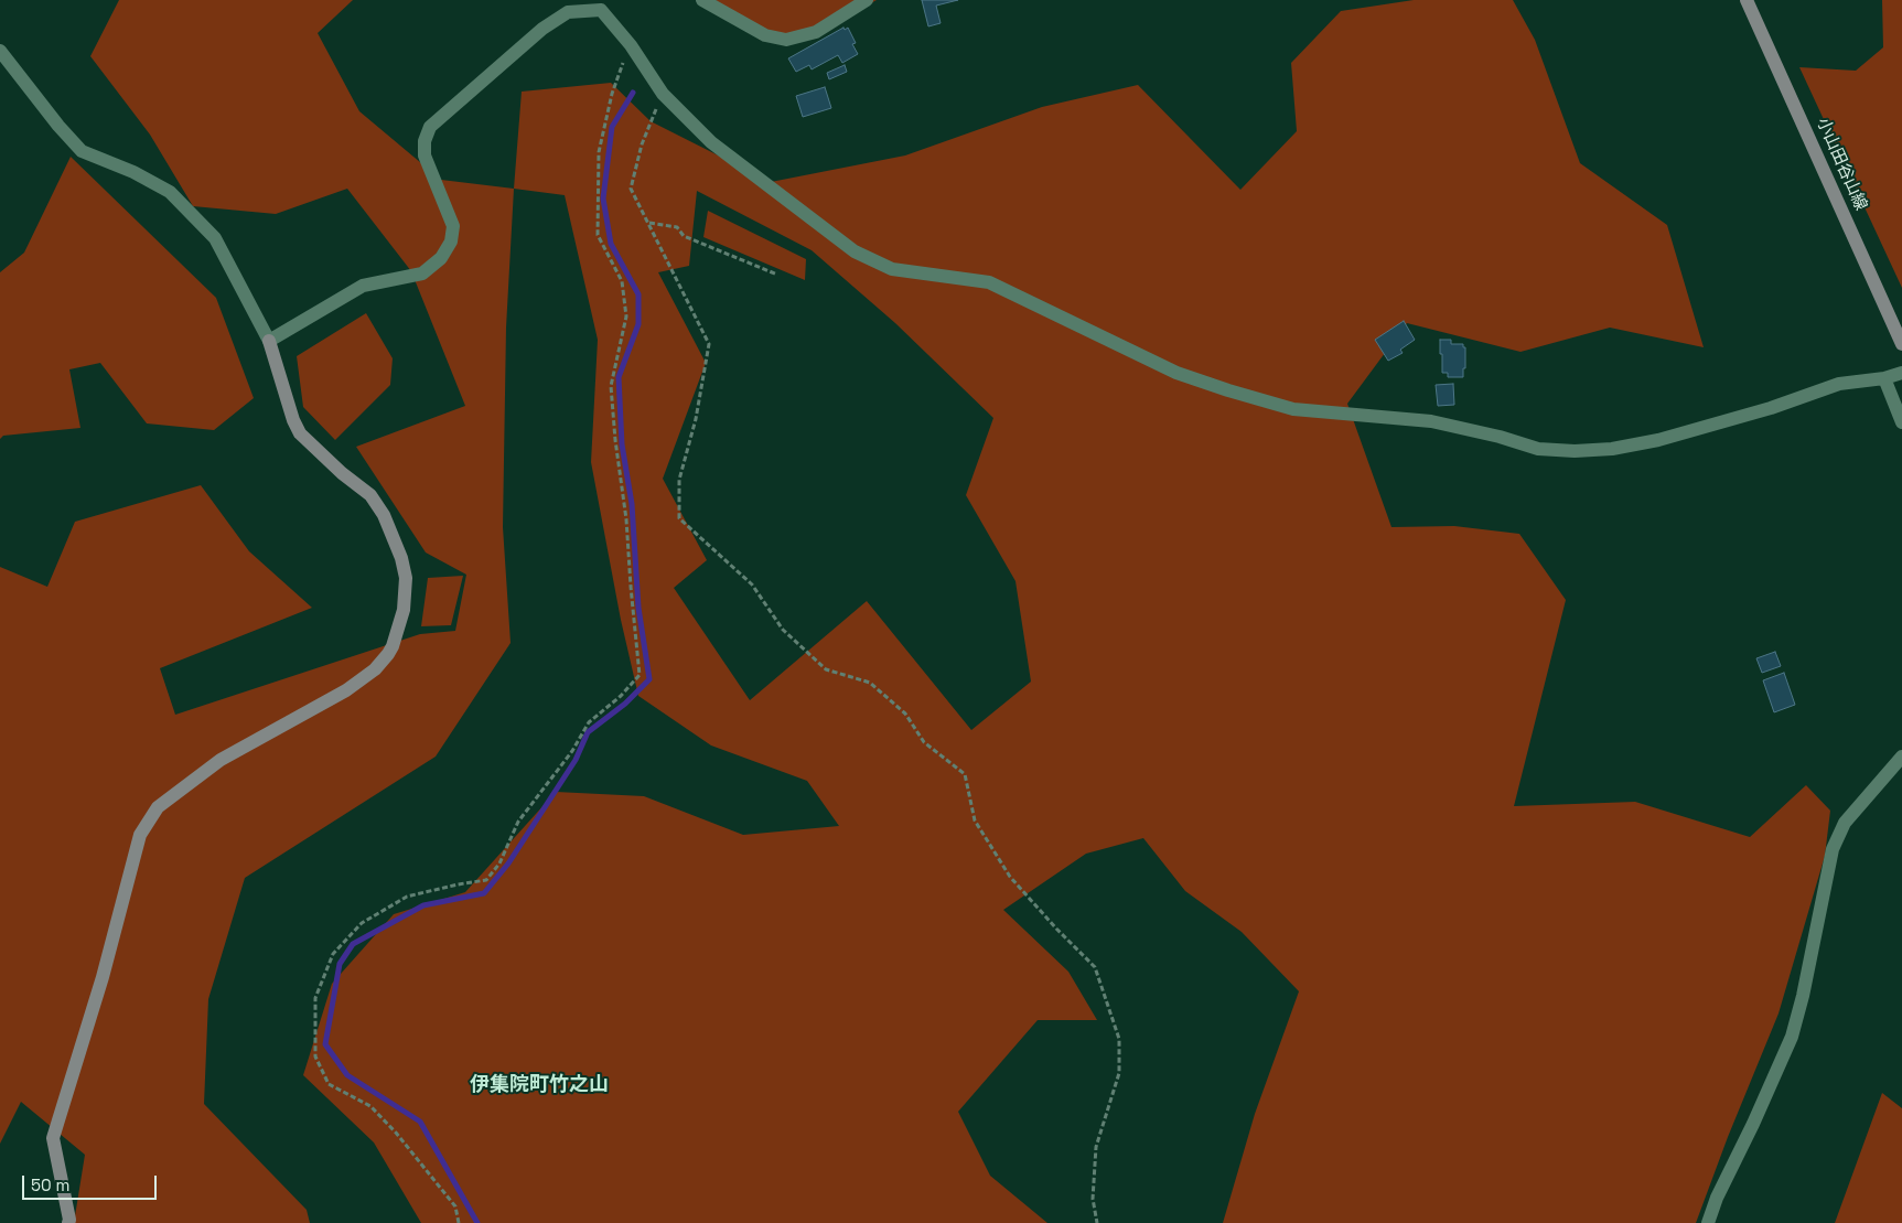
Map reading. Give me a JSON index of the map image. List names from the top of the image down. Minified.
{"streets":{"street":["小山田谷山線"]},"districts":["伊集院町竹之山"],"scale_bar":"50 m"}
